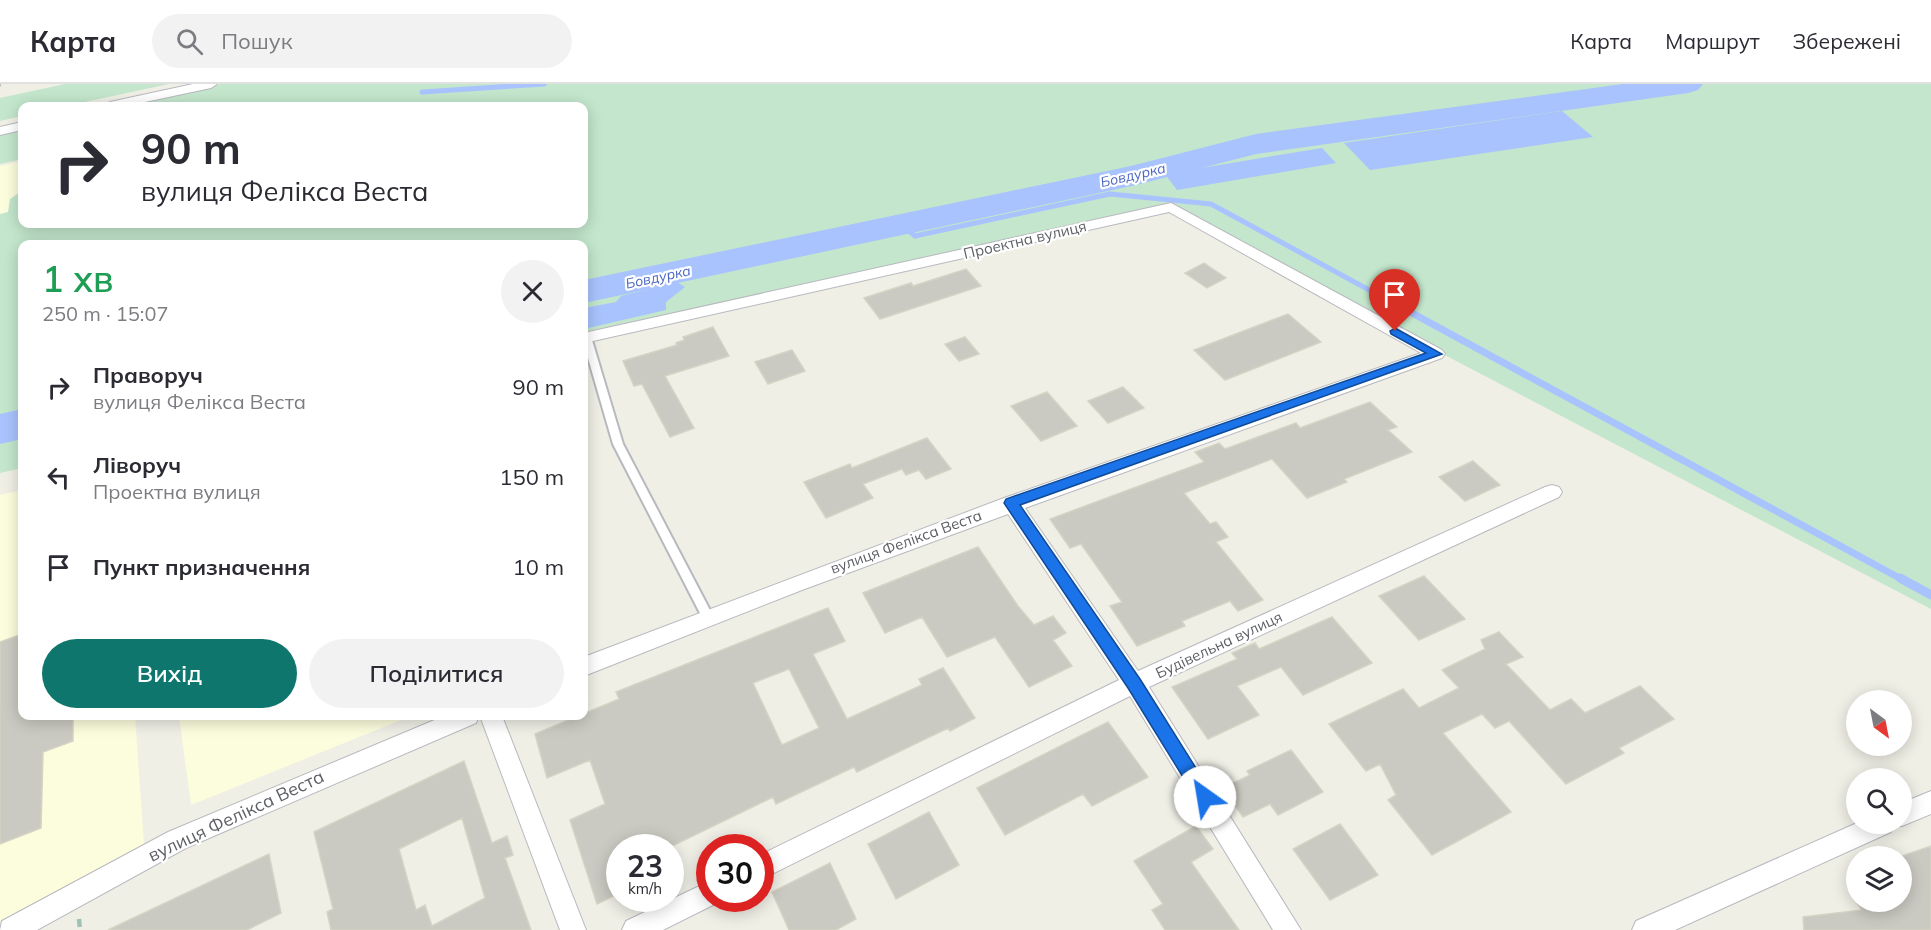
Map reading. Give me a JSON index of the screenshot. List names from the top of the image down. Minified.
{"streets":{"street":["Проектна вулиця","вулиця Фелікса Веста","Будівельна вулиця"]},"crossings":[["Проектна вулиця","вулиця Фелікса Веста"]],"water":["Бовдурка"],"north":"bottom right","page":{"header":"Карта","search":"Пошук","nav":["Карта","Маршрут","Збережені"],"turn":["90 m","вулиця Фелікса Веста"],"heading":["1 хв","250 m · 15:07"],"list":[{"name":"Праворуч","note":"вулиця Фелікса Веста","value":"90 m"},{"name":"Ліворуч","note":"Проектна вулиця","value":"150 m"},{"name":"Пункт призначення","value":"10 m"}],"buttons":["Вихід","Поділитися"],"speed":"23 km/h","limit":"30"}}
